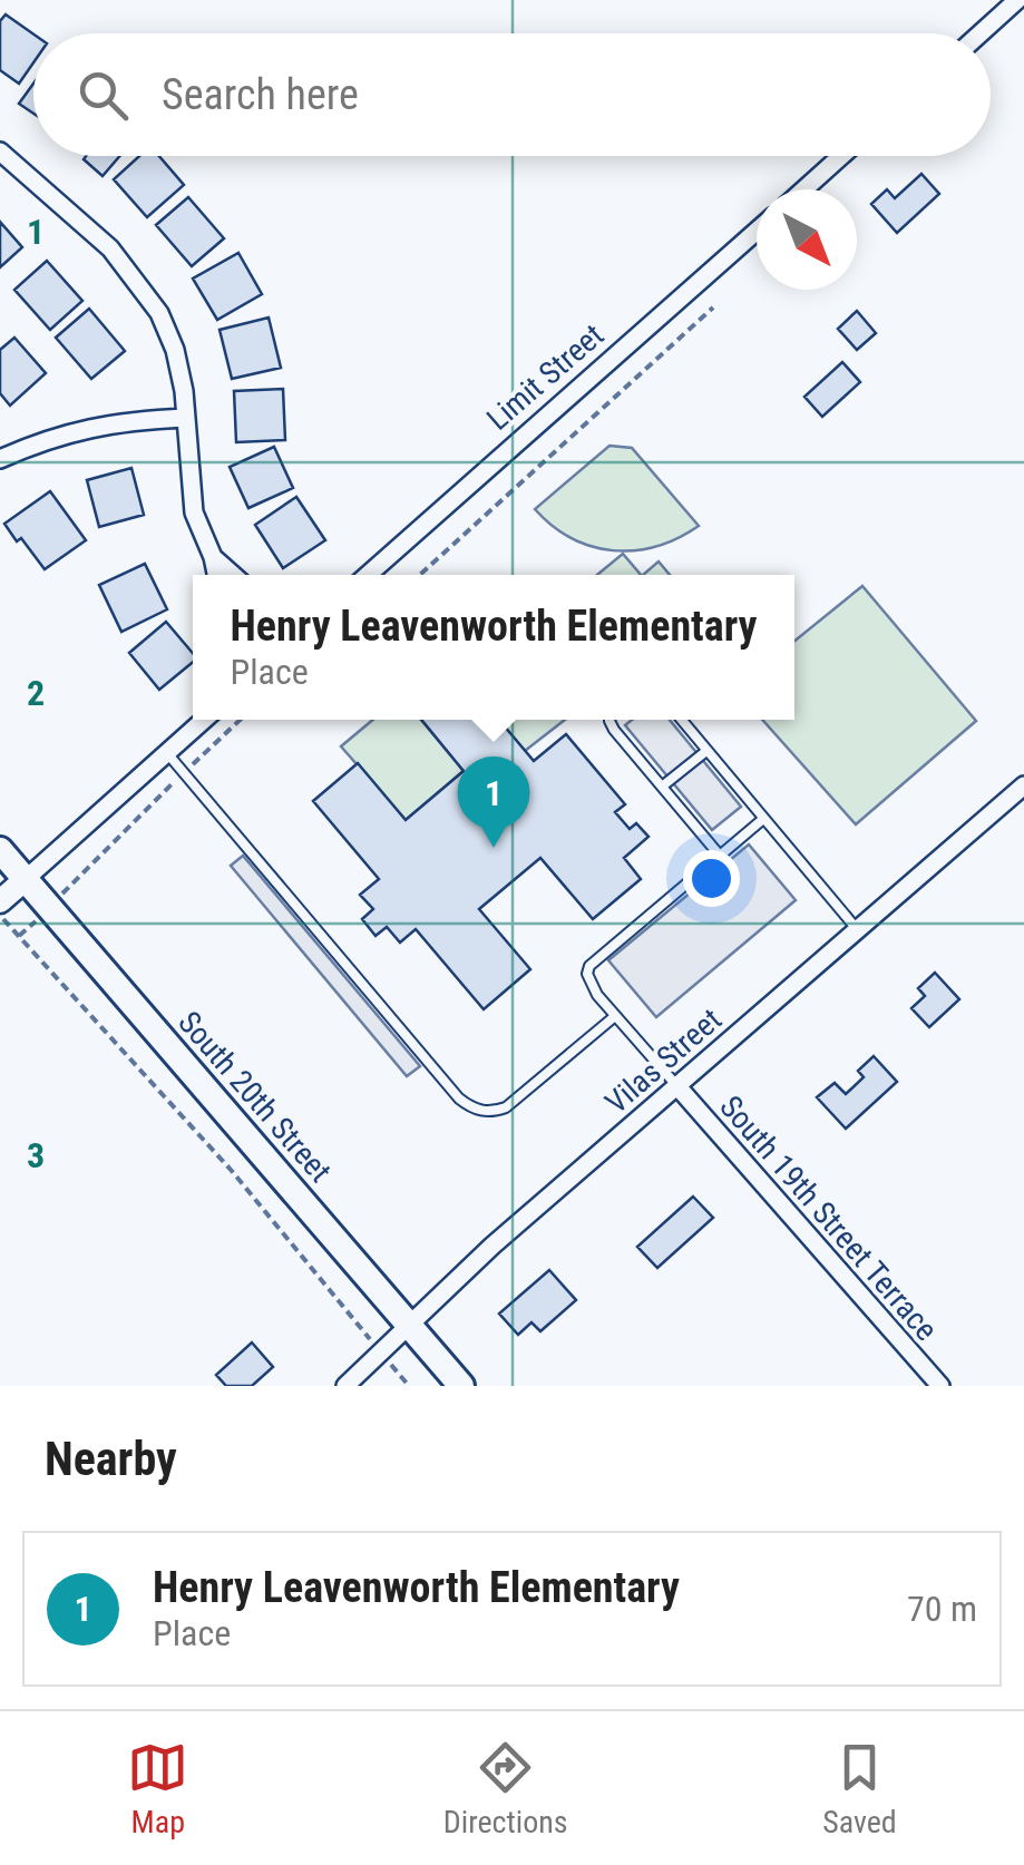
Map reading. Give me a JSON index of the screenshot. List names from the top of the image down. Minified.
{"streets":{"main road":["South 20th Street"],"street":["Limit Street","Vilas Street","South 19th Street Terrace"]},"crossings":[["Vilas Street","South 20th Street"],["Vilas Street","South 19th Street Terrace"]],"north":"bottom right","page":{"search":"Search here","popup":["Henry Leavenworth Elementary","Place"],"pins":"1","heading":"Nearby","list":[{"mark":"1","name":"Henry Leavenworth Elementary","note":"Place","value":"70 m"}],"nav":["Map","Directions","Saved"]},"grid":{"rows":["1","2","3"]}}
